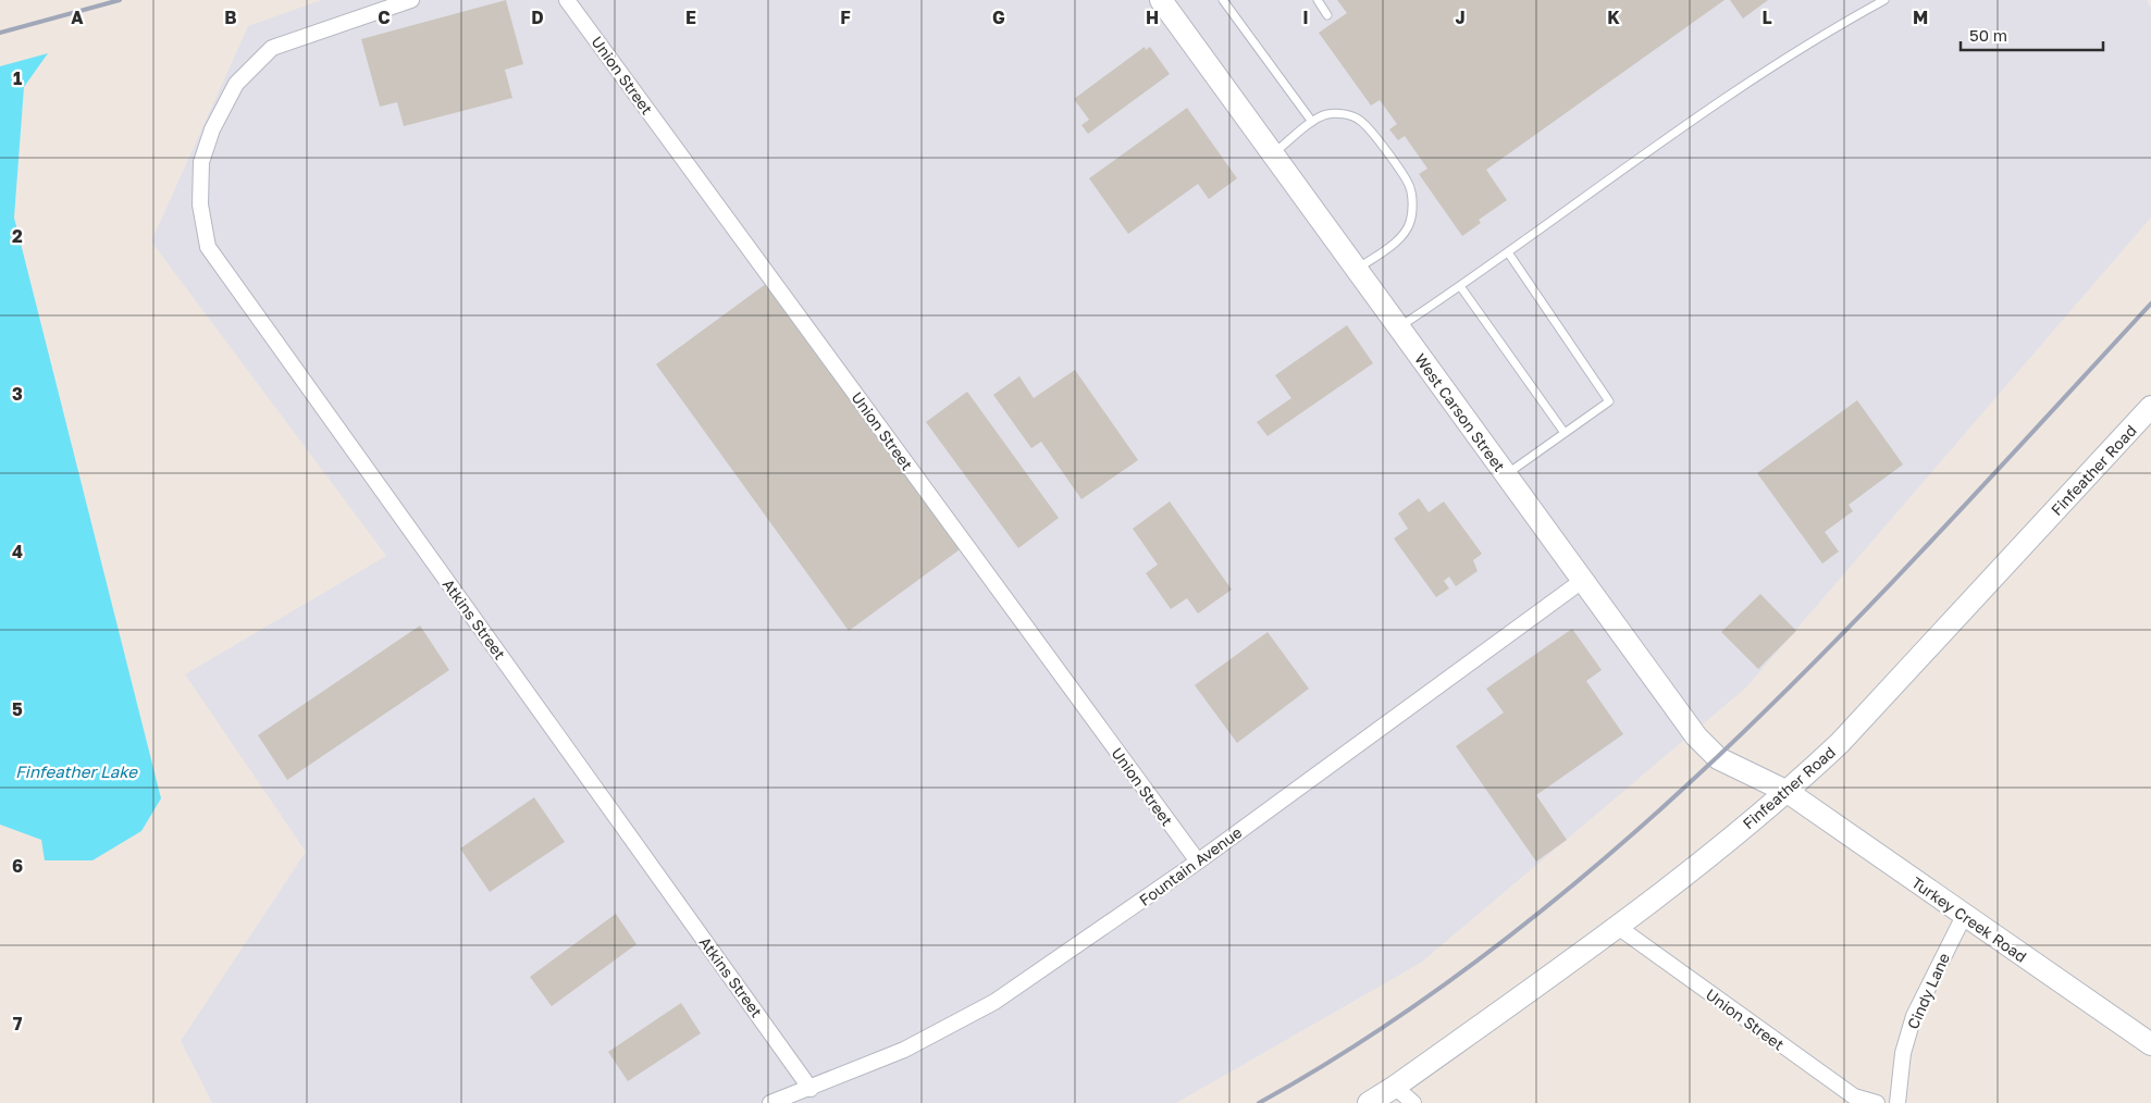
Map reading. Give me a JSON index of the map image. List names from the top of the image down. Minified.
{"streets":{"street":["Union Street","West Carson Street","Finfeather Road","Atkins Street","Fountain Avenue","Turkey Creek Road","Cindy Lane"]},"crossings":[["Union Street","Finfeather Road"],["Union Street","Fountain Avenue"],["West Carson Street","Finfeather Road"],["West Carson Street","Fountain Avenue"],["West Carson Street","Turkey Creek Road"],["Finfeather Road","Turkey Creek Road"],["Atkins Street","Fountain Avenue"],["Turkey Creek Road","Cindy Lane"]],"water":["Finfeather Lake"],"scale_bar":"50 m","grid":{"columns":["A","B","C","D","E","F","G","H","I","J","K","L","M"],"rows":["1","2","3","4","5","6","7"]}}
